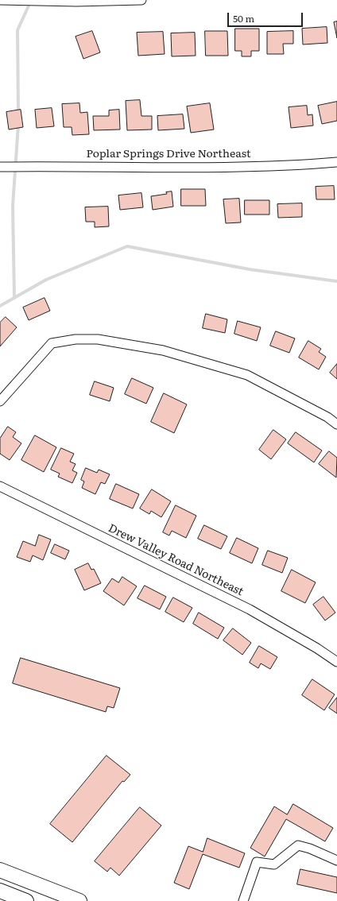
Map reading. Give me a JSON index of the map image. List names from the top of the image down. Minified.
{"streets":{"street":["Poplar Springs Drive Northeast","Drew Valley Road Northeast"]},"scale_bar":"50 m"}
